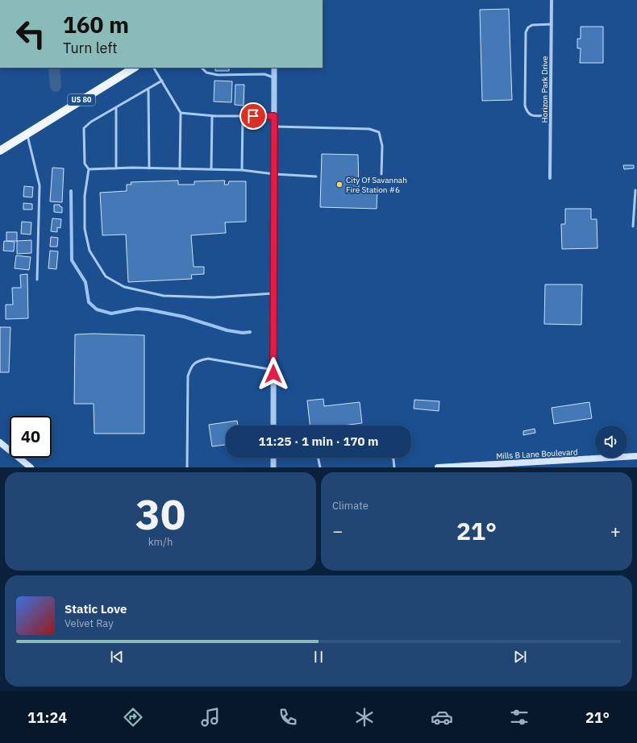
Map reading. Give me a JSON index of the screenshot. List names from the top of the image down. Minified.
{"streets":{"main road":["US 80","Mills B Lane Boulevard"],"street":["Horizon Park Drive"]},"places":["City Of Savannah Fire Station #6"],"page":{"turn":["160 m","Turn left"],"limit":"40","trip":"11:25 · 1 min · 170 m","tile":[["30","km/h"],"Climate"],"heat":["−","21°","+"],"song":["Static Love","Velvet Ray"],"tabs":["11:24","21°"]}}
